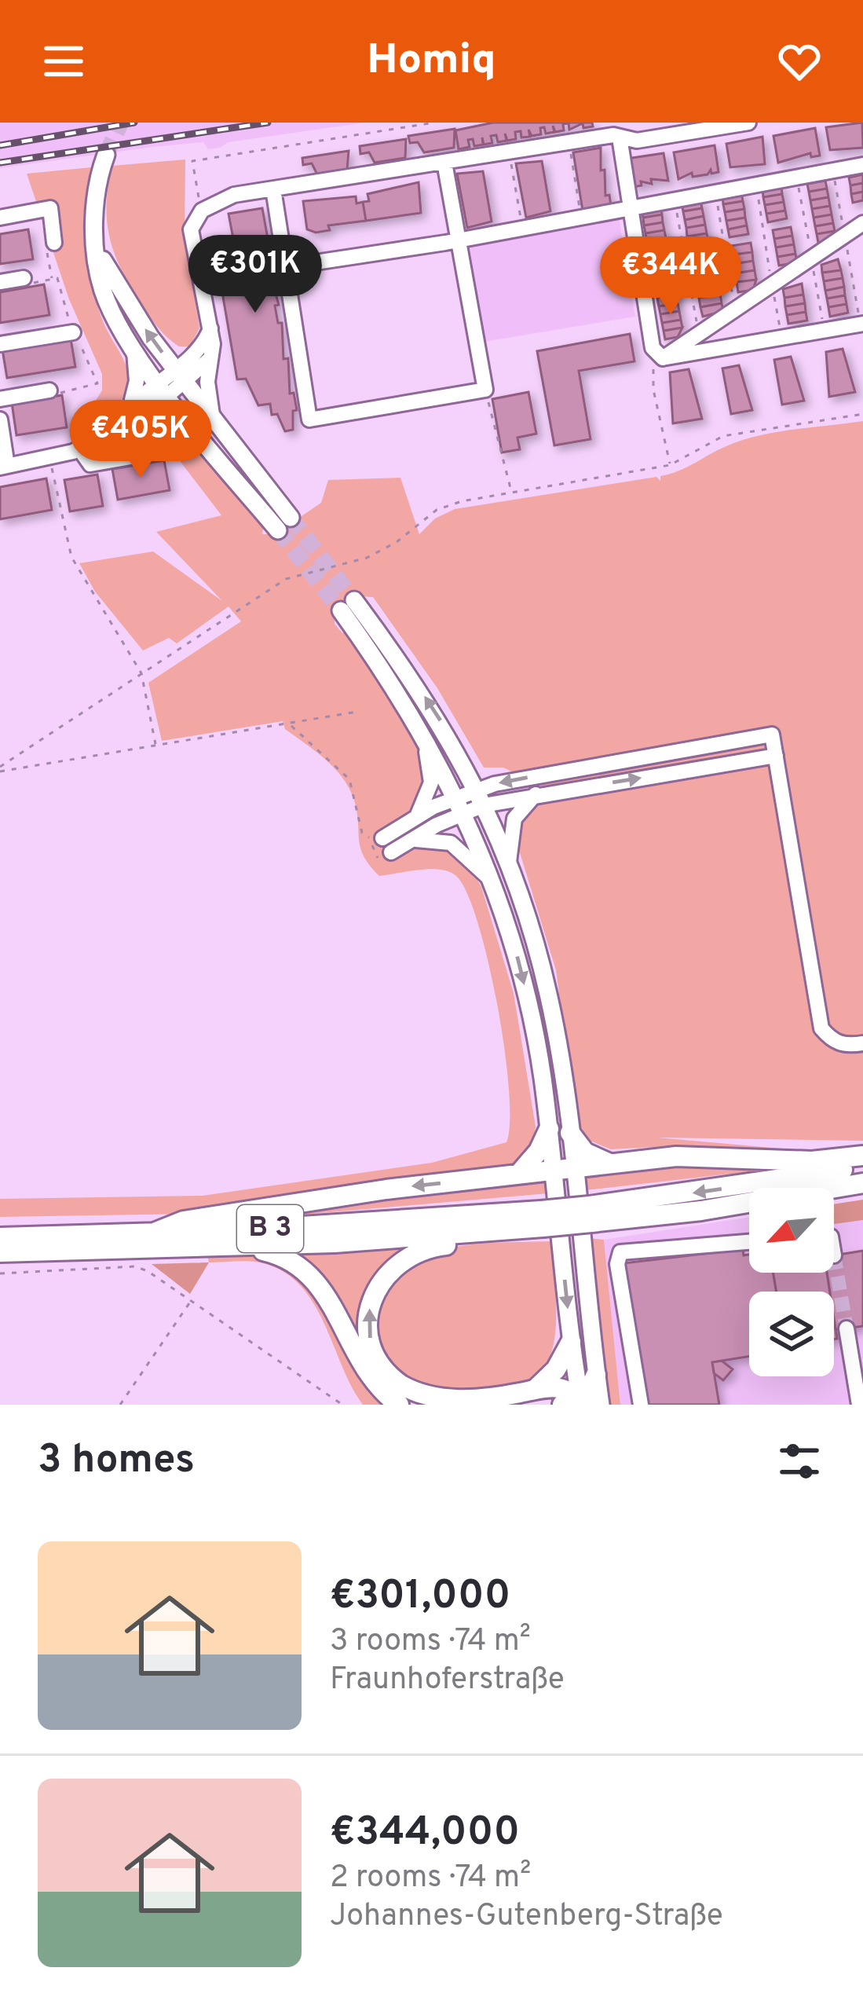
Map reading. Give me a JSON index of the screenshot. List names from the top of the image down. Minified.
{"streets":{"highway":["B 3"]},"north":"bottom left","page":{"header":"Homiq","price":["€301K","€344K","€405K"],"heading":"3 homes","list":[{"name":"€301,000","note":"3 rooms · 74 m² · Fraunhoferstraße"},{"name":"€344,000","note":"2 rooms · 74 m² · Johannes-Gutenberg-Straße"}]}}
